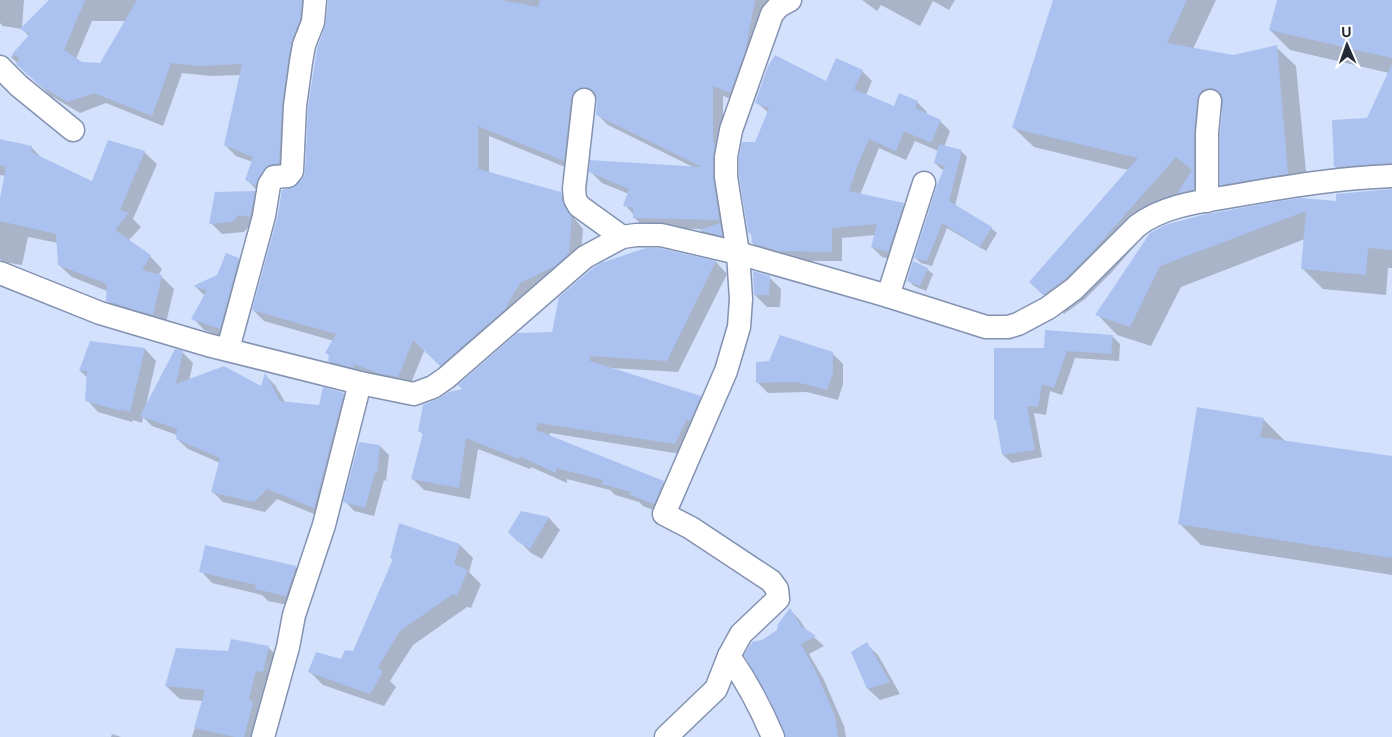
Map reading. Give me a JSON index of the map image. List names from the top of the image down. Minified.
{"north":"top"}
